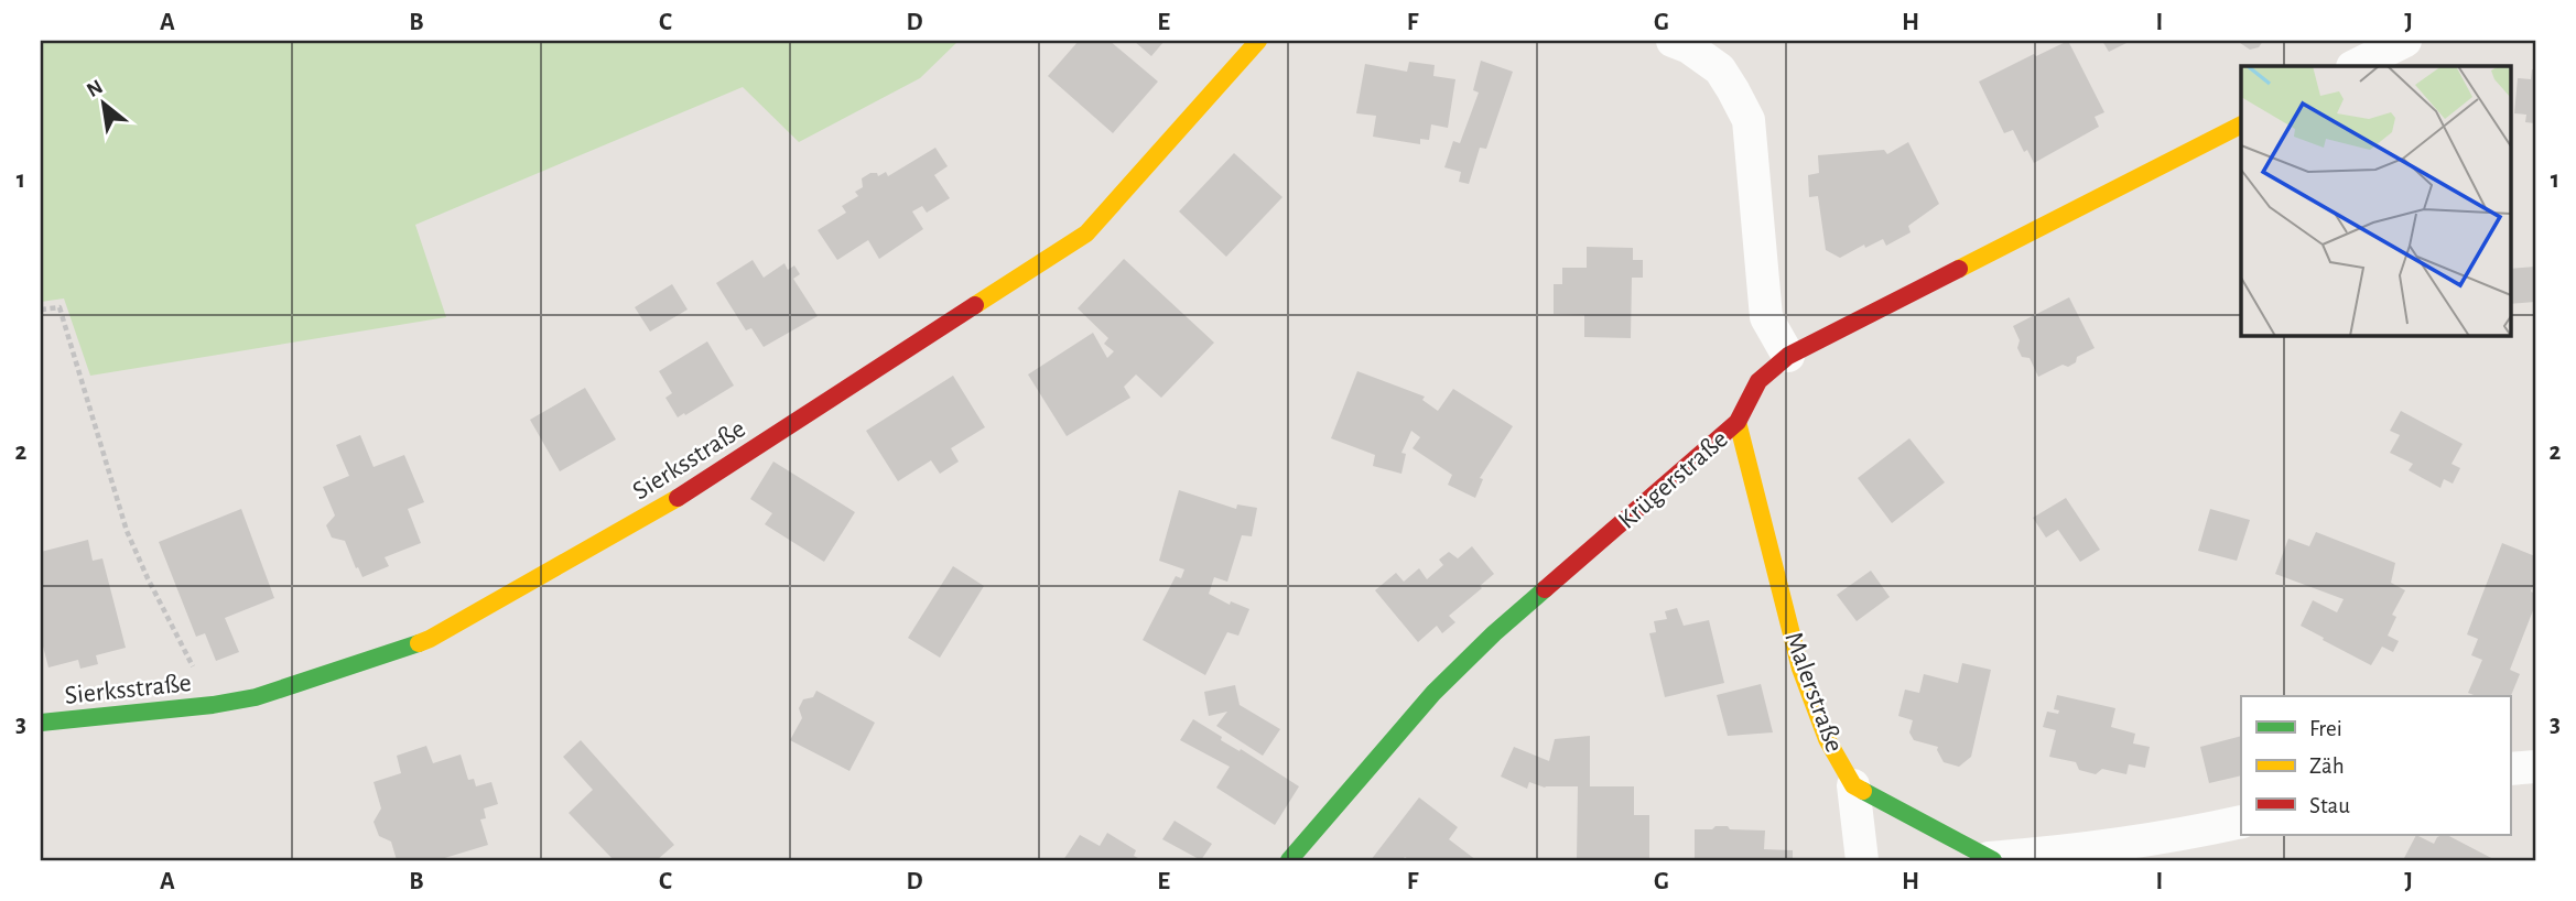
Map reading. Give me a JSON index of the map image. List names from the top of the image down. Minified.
{"streets":{"street":["Sierksstraße","Krügerstraße","Malerstraße"]},"crossings":[["Krügerstraße","Malerstraße"]],"legend":["Frei","Zäh","Stau"],"north":"top left","grid":{"columns":["A","B","C","D","E","F","G","H","I","J"],"rows":["1","2","3"]}}
